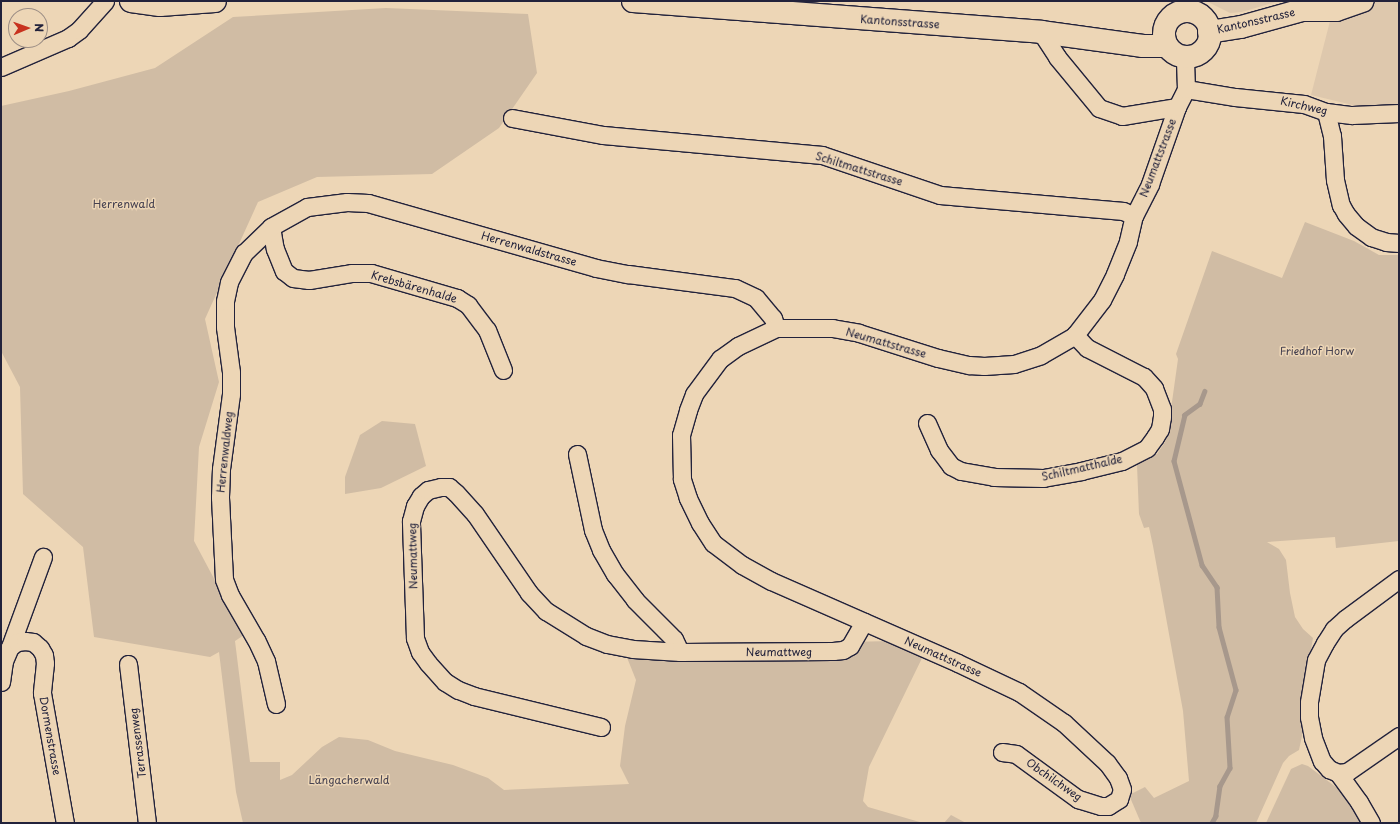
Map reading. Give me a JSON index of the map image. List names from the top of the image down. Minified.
{"streets":{"main road":["Kantonsstrasse"],"street":["Kirchweg","Neumattstrasse","Schiltmattstrasse","Herrenwaldstrasse","Krebsbärenhalde","Herrenwaldweg","Schiltmatthalde","Neumattweg","Dormenstrasse","Terrassenweg","Obchilchweg"]},"crossings":[["Kantonsstrasse","Neumattstrasse"],["Kirchweg","Neumattstrasse"],["Neumattstrasse","Schiltmattstrasse"],["Neumattstrasse","Herrenwaldstrasse"],["Neumattstrasse","Schiltmatthalde"],["Neumattstrasse","Neumattweg"],["Neumattstrasse","Obchilchweg"],["Herrenwaldstrasse","Krebsbärenhalde"],["Herrenwaldstrasse","Herrenwaldweg"],["Krebsbärenhalde","Herrenwaldweg"]],"parks":["Herrenwald","Friedhof Horw","Längacherwald"],"north":"right"}
